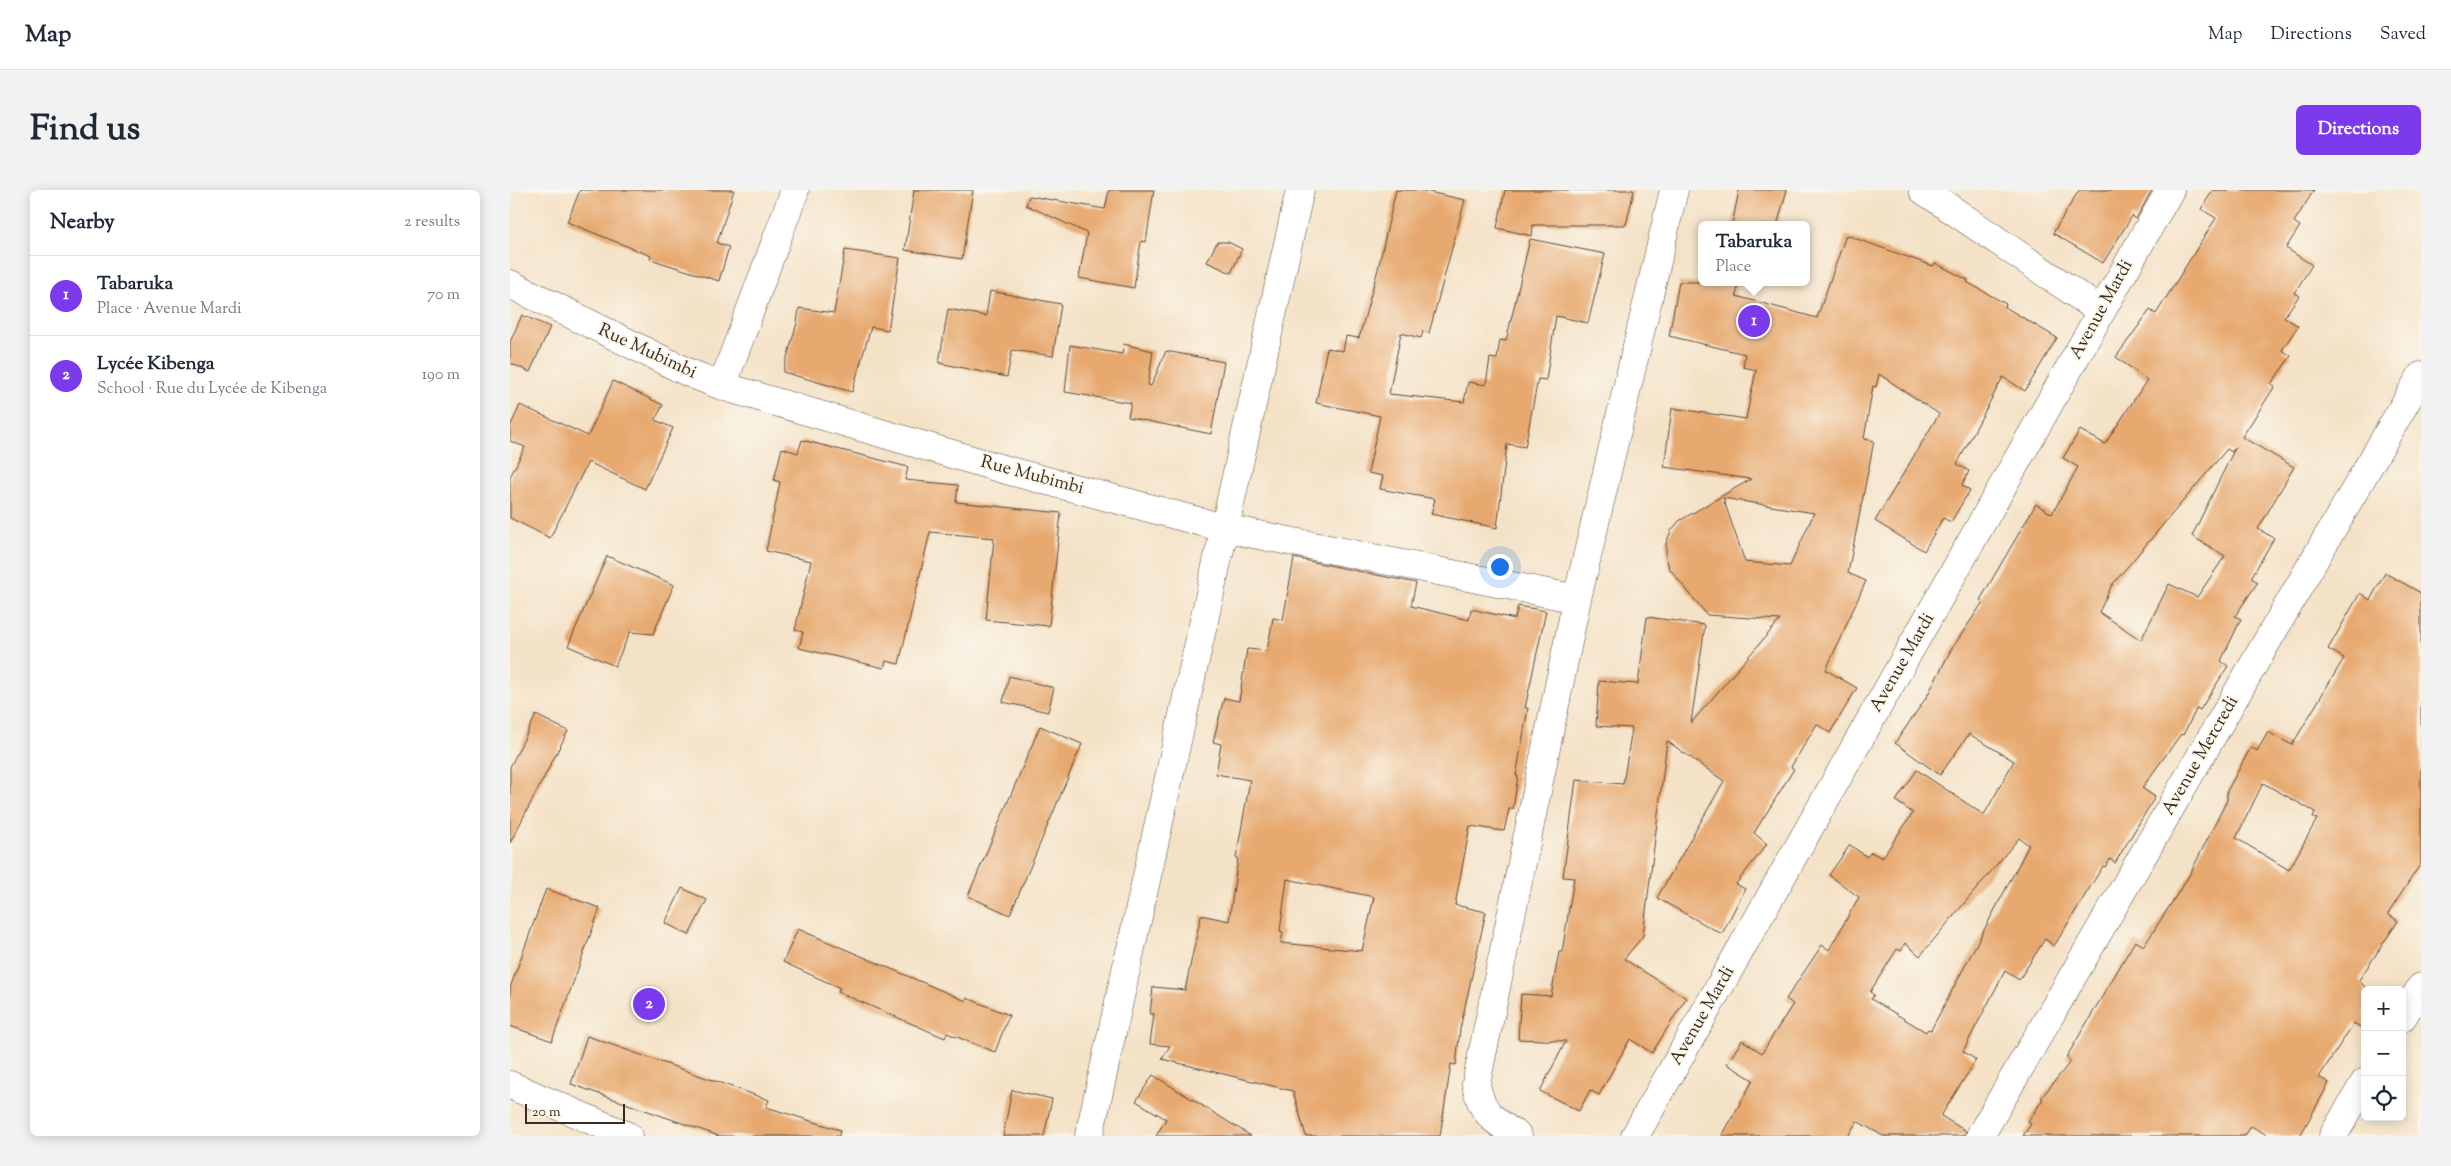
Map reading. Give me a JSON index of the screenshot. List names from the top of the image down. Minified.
{"streets":{"street":["Avenue Mardi","Rue Mubimbi","Avenue Mercredi"]},"scale_bar":"20 m","page":{"header":"Map","nav":["Map","Directions","Saved"],"title":"Find us","buttons":"Directions","heading":["Nearby","2 results"],"popup":["Tabaruka","Place"],"list":[{"mark":"1","name":"Tabaruka","note":"Place · Avenue Mardi","value":"70 m"},{"mark":"2","name":"Lycée Kibenga","note":"School · Rue du Lycée de Kibenga","value":"190 m"}],"pins":["1","2"],"map_buttons":["+","−"],"scale":"20 m"}}
